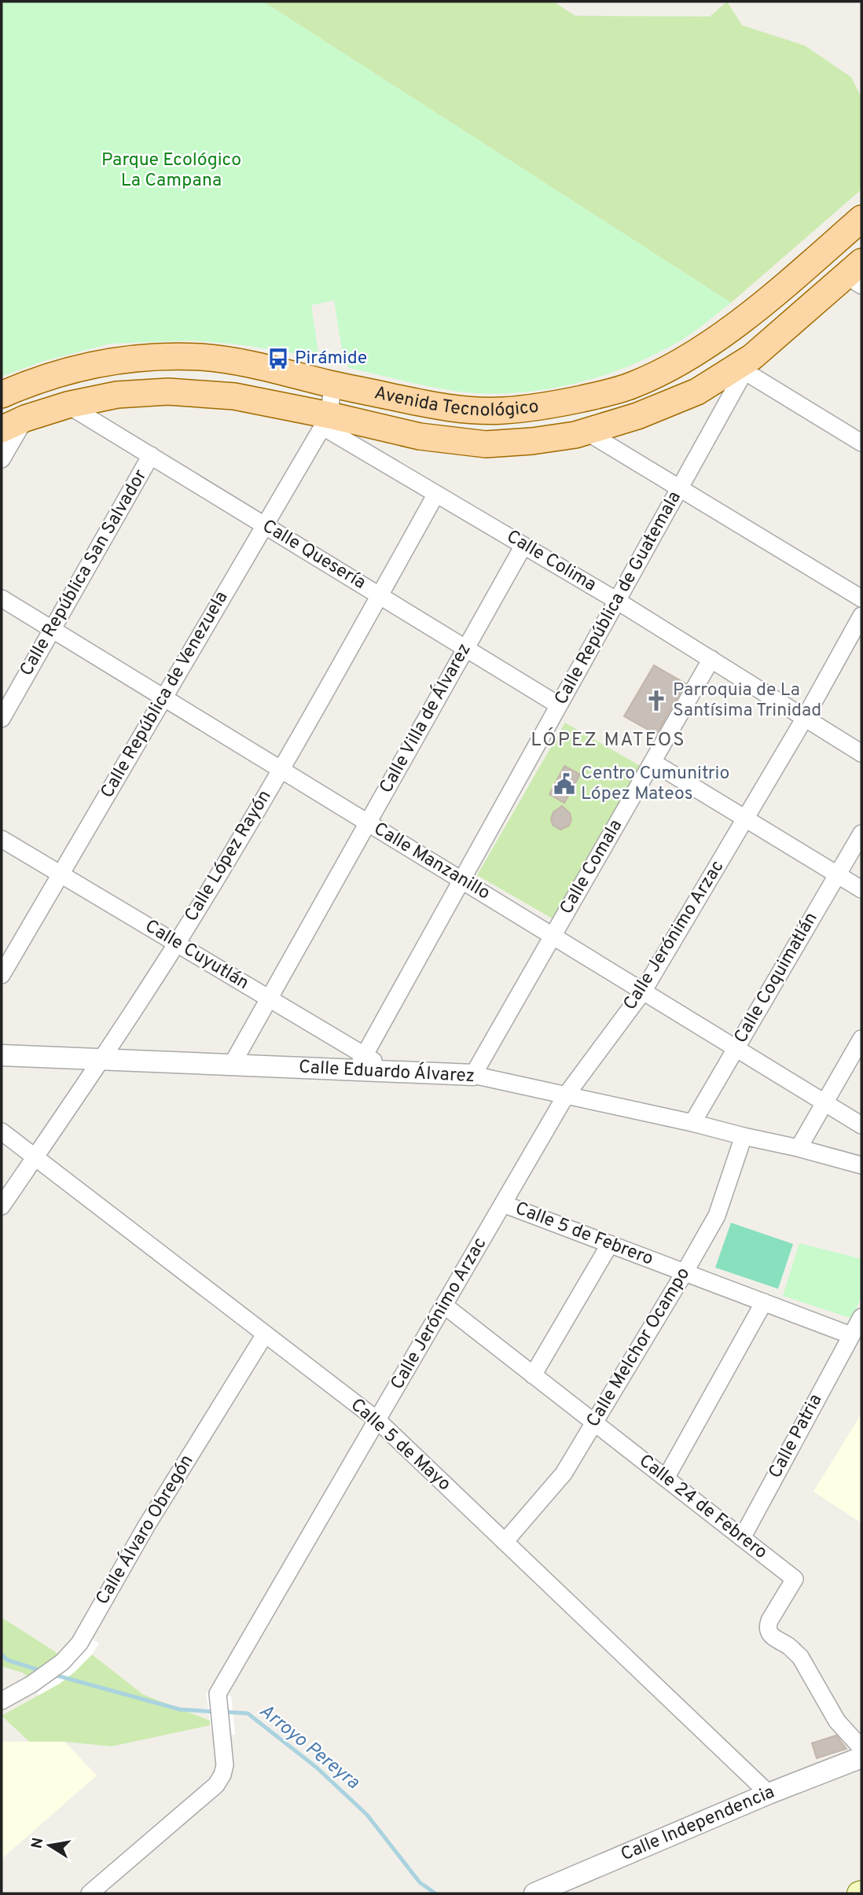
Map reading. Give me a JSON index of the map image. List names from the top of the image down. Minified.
{"streets":{"main road":["Avenida Tecnológico"],"street":["Calle Quesería","Calle Colima","Calle República San Salvador","Calle República de Guatemala","Calle República de Venezuela","Calle Villa de Álvarez","Calle López Rayón","Calle Manzanillo","Calle Comala","Calle Jerónimo Arzac","Calle Cuyutlán","Calle Coquimatlán","Calle Eduardo Álvarez","Calle 5 de Febrero","Calle Melchor Ocampo","Calle Patria","Calle 5 de Mayo","Calle 24 de Febrero","Calle Álvaro Obregón","Calle Independencia"]},"crossings":[["Avenida Tecnológico","Calle Quesería"],["Avenida Tecnológico","Calle Colima"],["Avenida Tecnológico","Calle República de Guatemala"],["Avenida Tecnológico","Calle República de Venezuela"],["Calle Quesería","Calle República San Salvador"],["Calle Quesería","Calle República de Guatemala"],["Calle Quesería","Calle República de Venezuela"],["Calle Quesería","Calle Villa de Álvarez"],["Calle Quesería","Calle López Rayón"],["Calle Colima","Calle República de Guatemala"],["Calle Colima","Calle República de Venezuela"],["Calle Colima","Calle Villa de Álvarez"],["Calle Colima","Calle López Rayón"],["Calle Colima","Calle Comala"],["Calle Colima","Calle Jerónimo Arzac"],["Calle República San Salvador","Calle Manzanillo"],["Calle República de Guatemala","Calle Manzanillo"],["Calle República de Guatemala","Calle Cuyutlán"],["Calle República de Guatemala","Calle Eduardo Álvarez"],["Calle República de Venezuela","Calle Manzanillo"],["Calle República de Venezuela","Calle Cuyutlán"],["Calle Villa de Álvarez","Calle Manzanillo"],["Calle Villa de Álvarez","Calle Cuyutlán"],["Calle Villa de Álvarez","Calle Eduardo Álvarez"],["Calle López Rayón","Calle Manzanillo"],["Calle López Rayón","Calle Cuyutlán"],["Calle López Rayón","Calle Eduardo Álvarez"],["Calle López Rayón","Calle 5 de Mayo"],["Calle Manzanillo","Calle Comala"],["Calle Manzanillo","Calle Jerónimo Arzac"],["Calle Manzanillo","Calle Coquimatlán"],["Calle Comala","Calle Eduardo Álvarez"],["Calle Jerónimo Arzac","Calle Eduardo Álvarez"],["Calle Jerónimo Arzac","Calle 5 de Febrero"],["Calle Jerónimo Arzac","Calle 5 de Mayo"],["Calle Jerónimo Arzac","Calle 24 de Febrero"],["Calle Cuyutlán","Calle Eduardo Álvarez"],["Calle Coquimatlán","Calle Eduardo Álvarez"],["Calle Eduardo Álvarez","Calle Melchor Ocampo"],["Calle 5 de Febrero","Calle Melchor Ocampo"],["Calle 5 de Febrero","Calle Patria"],["Calle Melchor Ocampo","Calle 5 de Mayo"],["Calle Melchor Ocampo","Calle 24 de Febrero"],["Calle Patria","Calle 24 de Febrero"],["Calle 5 de Mayo","Calle Álvaro Obregón"],["Calle 5 de Mayo","Calle Independencia"]],"districts":["LÓPEZ MATEOS"],"water":["Arroyo Pereyra"],"parks":["Parque Ecológico La Campana"],"places":{"bus stop":["Pirámide"],"church":["Parroquia de La Santísima Trinidad"],"public building":["Centro Cumunitrio López Mateos"]},"north":"left"}
